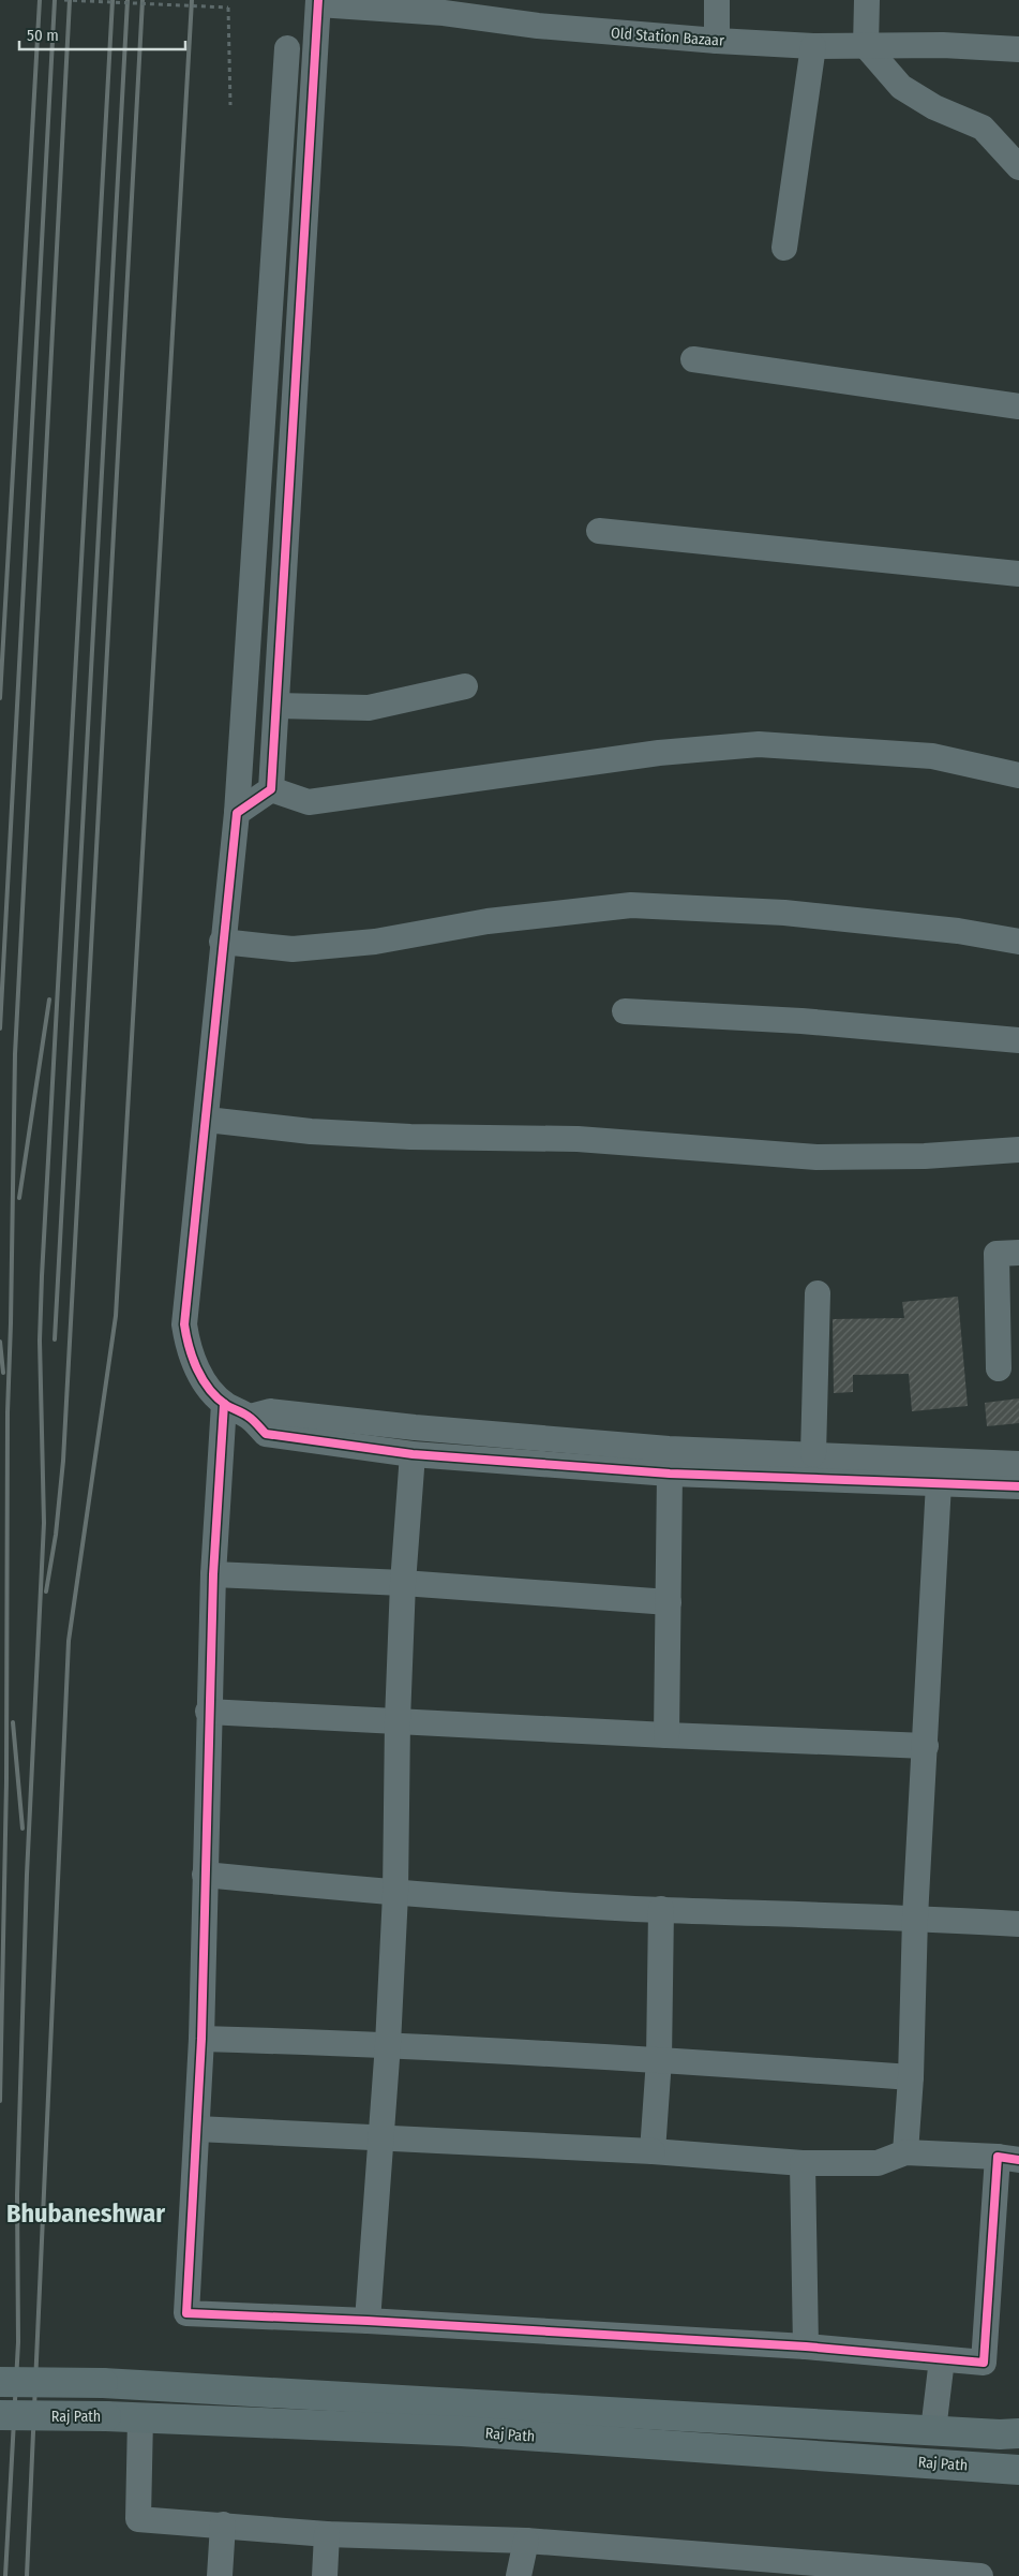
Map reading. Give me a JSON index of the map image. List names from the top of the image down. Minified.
{"streets":{"main road":["Raj Path"],"street":["Old Station Bazaar"]},"districts":["Bhubaneshwar"],"scale_bar":"50 m"}
